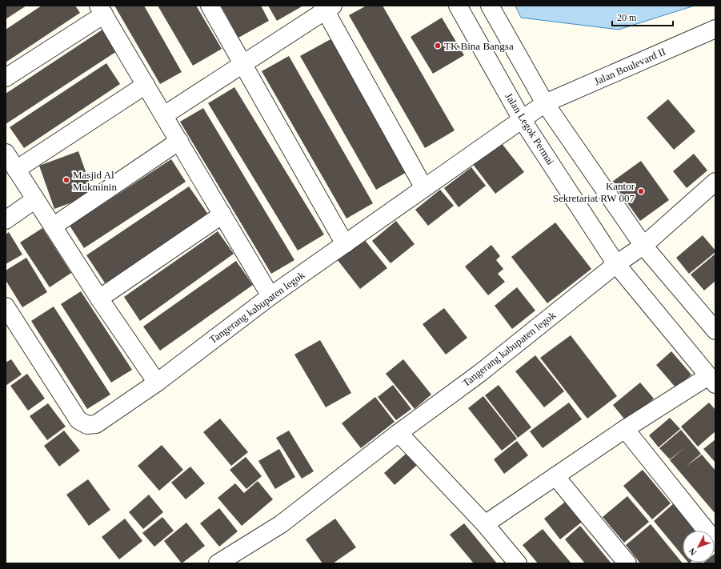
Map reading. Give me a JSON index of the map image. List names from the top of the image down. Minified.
{"streets":{"street":["Jalan Boulevard II","Jalan Legok Permai","Tangerang kabupaten legok"]},"crossings":[["Jalan Boulevard II","Tangerang kabupaten legok"],["Jalan Legok Permai","Tangerang kabupaten legok"]],"places":["TK Bina Bangsa","Masjid Al Mukminin","Kantor Sekretariat RW 007"],"scale_bar":"20 m","north":"bottom left"}
